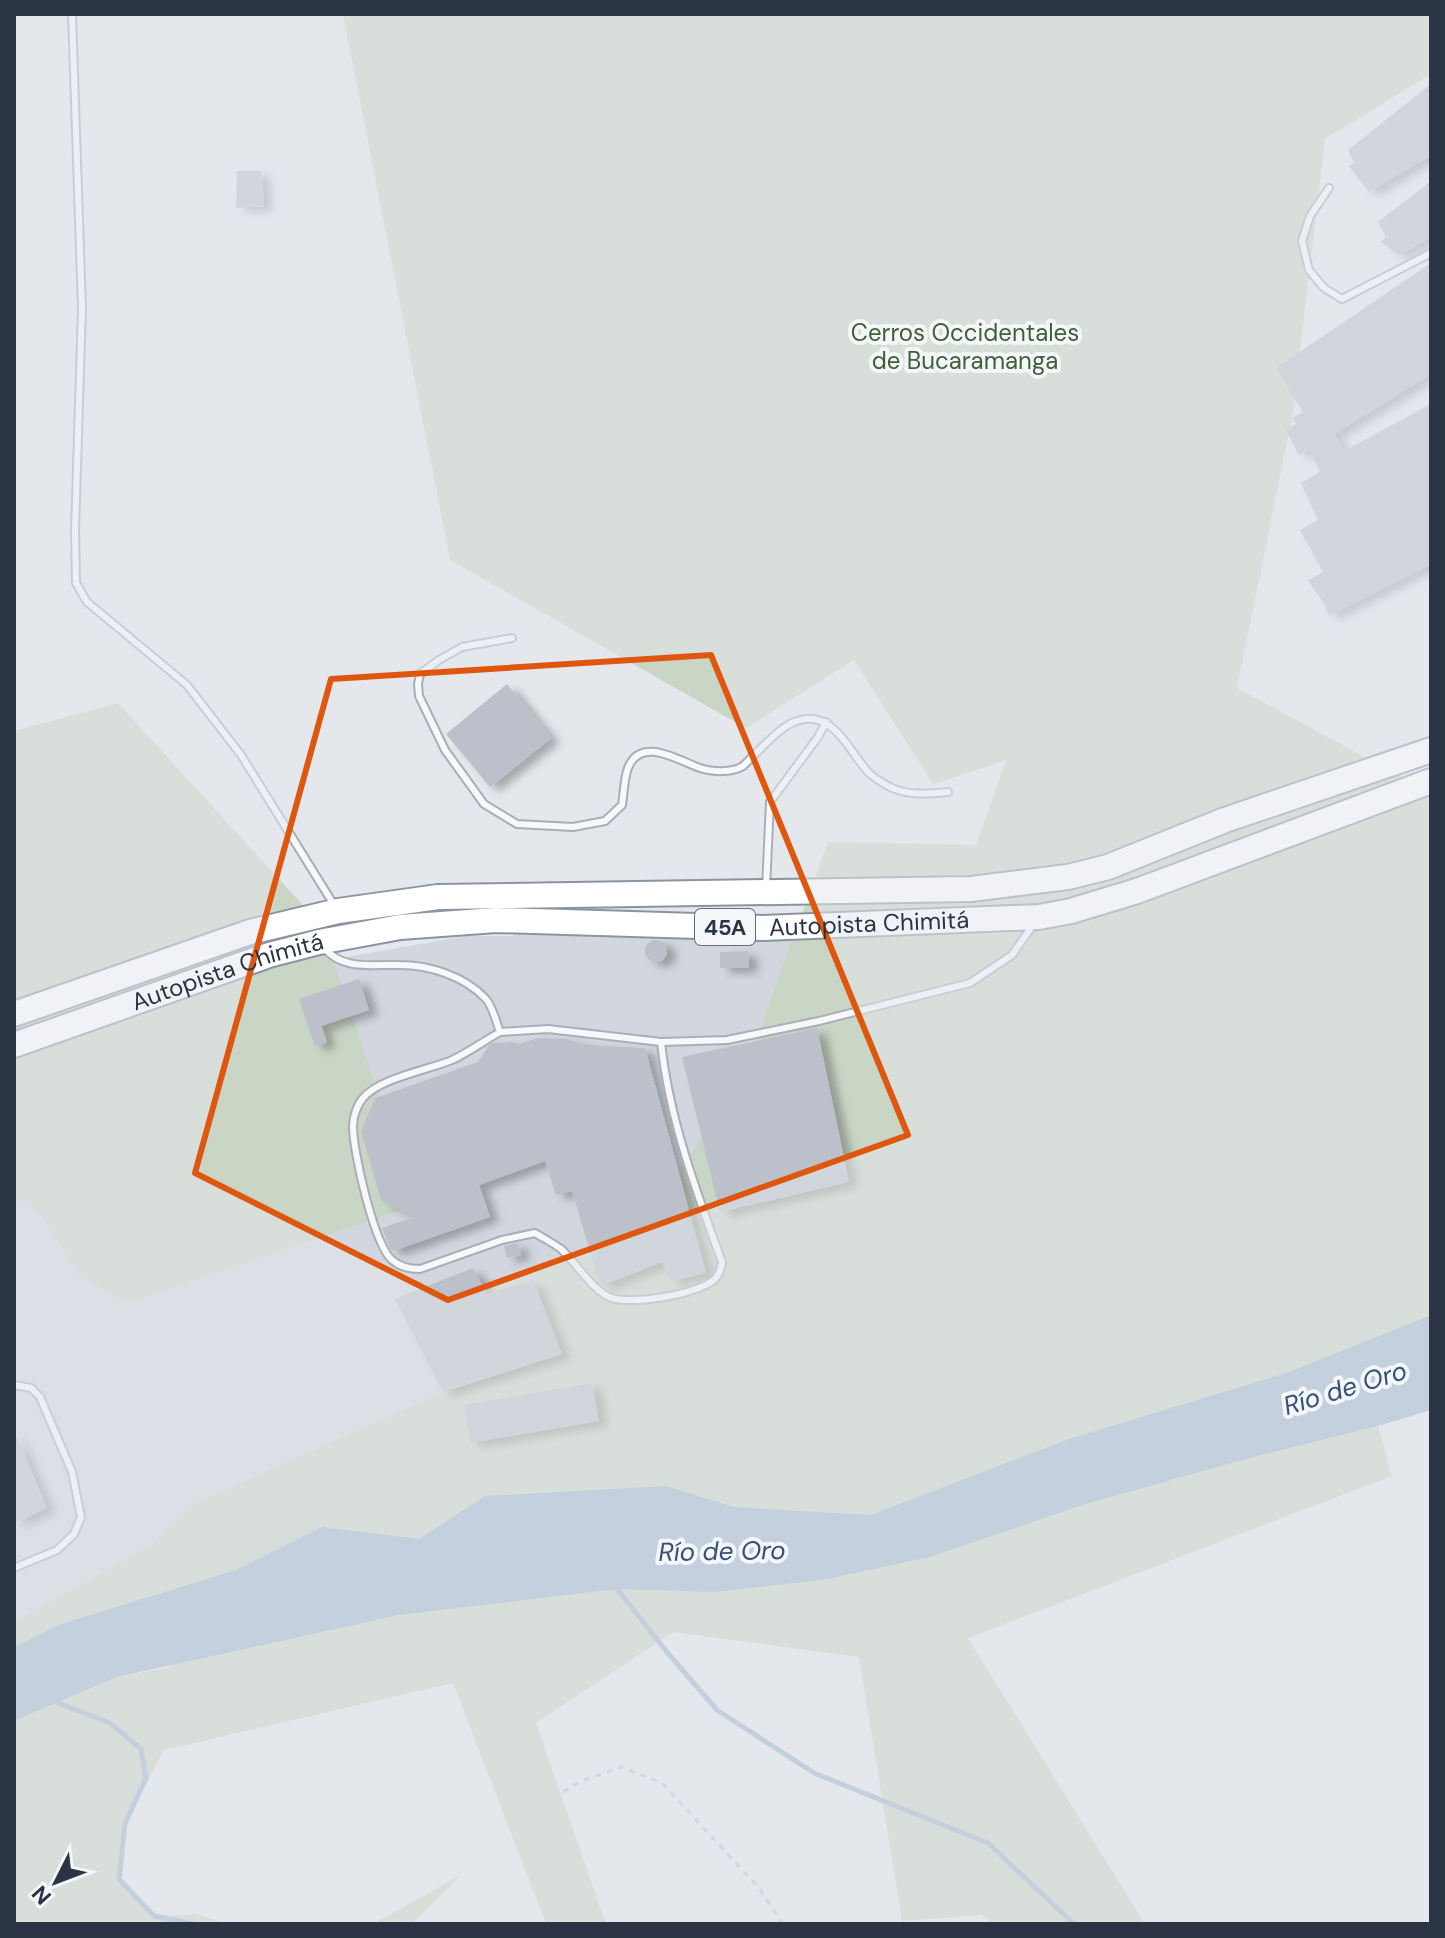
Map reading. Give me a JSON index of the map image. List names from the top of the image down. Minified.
{"streets":{"highway":["Autopista Chimitá","45A"]},"water":["Río de Oro"],"parks":["Cerros Occidentales de Bucaramanga"],"north":"bottom left"}
